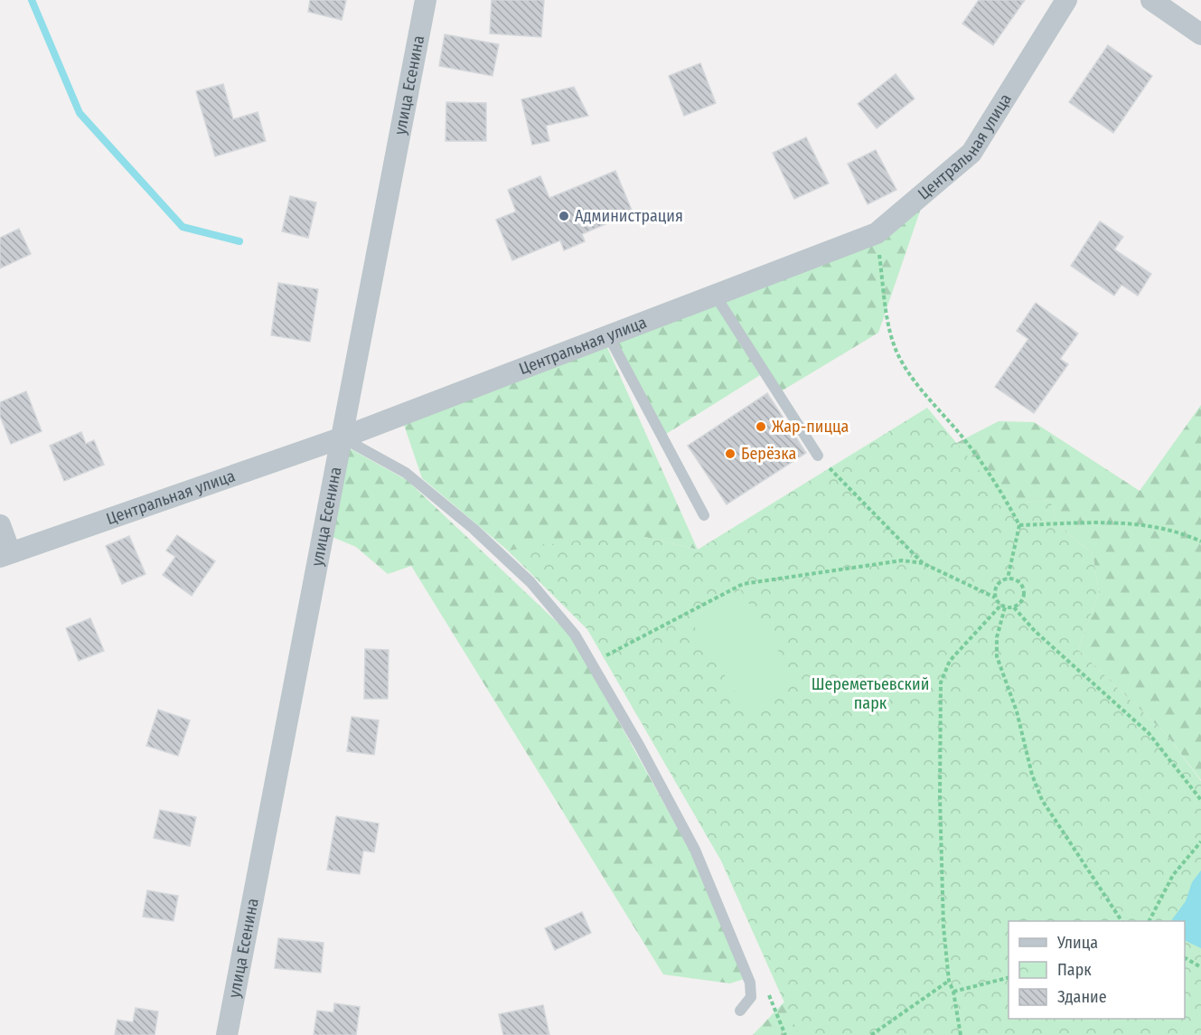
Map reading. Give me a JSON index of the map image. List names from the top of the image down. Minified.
{"streets":{"street":["улица Есенина","Центральная улица"]},"crossings":[["улица Есенина","Центральная улица"]],"parks":["Шереметьевский парк"],"places":["Администрация","Жар-пицца","Берёзка"],"legend":["Улица","Парк","Здание"]}
